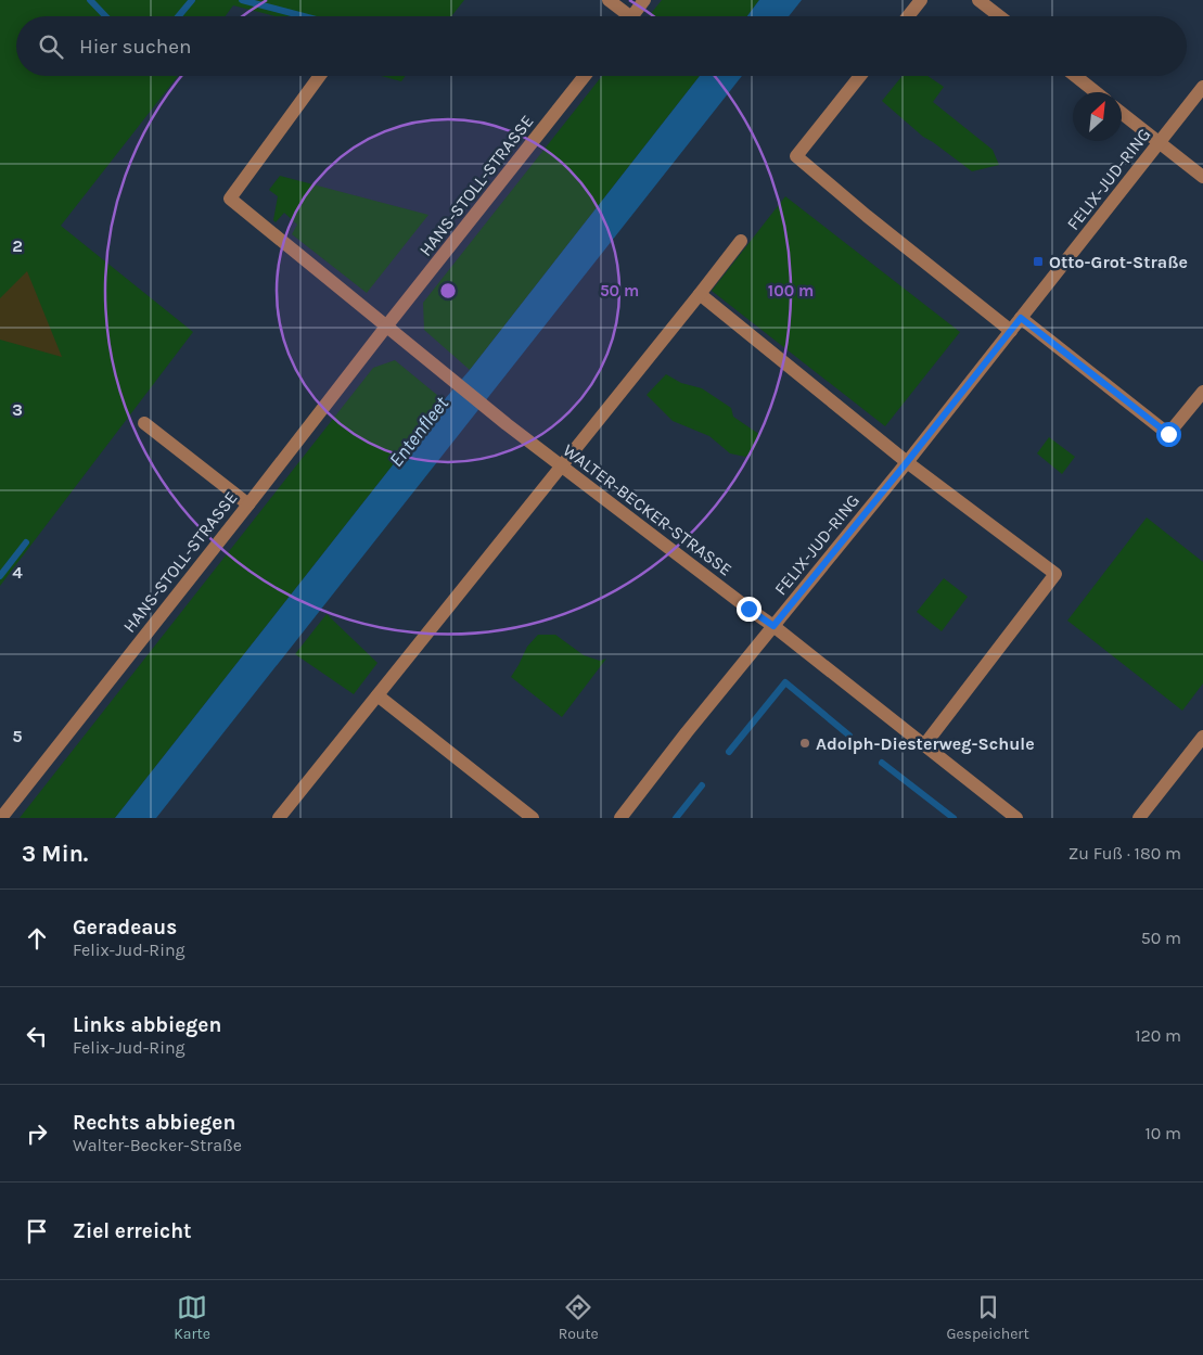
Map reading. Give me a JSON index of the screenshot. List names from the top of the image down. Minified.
{"streets":{"street":["FELIX-JUD-RING","HANS-STOLL-STRASSE","WALTER-BECKER-STRASSE"]},"crossings":[["FELIX-JUD-RING","WALTER-BECKER-STRASSE"],["HANS-STOLL-STRASSE","WALTER-BECKER-STRASSE"]],"water":["Entenfleet"],"places":{"transit":["Otto-Grot-Straße"],"other":["Adolph-Diesterweg-Schule"]},"north":"top right","page":{"search":"Hier suchen","heading":["3 Min.","Zu Fuß · 180 m"],"list":[["Geradeaus","Felix-Jud-Ring","50 m"],["Links abbiegen","Felix-Jud-Ring","120 m"],["Rechts abbiegen","Walter-Becker-Straße","10 m"],"Ziel erreicht"],"nav":["Karte","Route","Gespeichert"]},"grid":{"rows":["2","3","4","5"]},"rings":["50 m","100 m"]}
